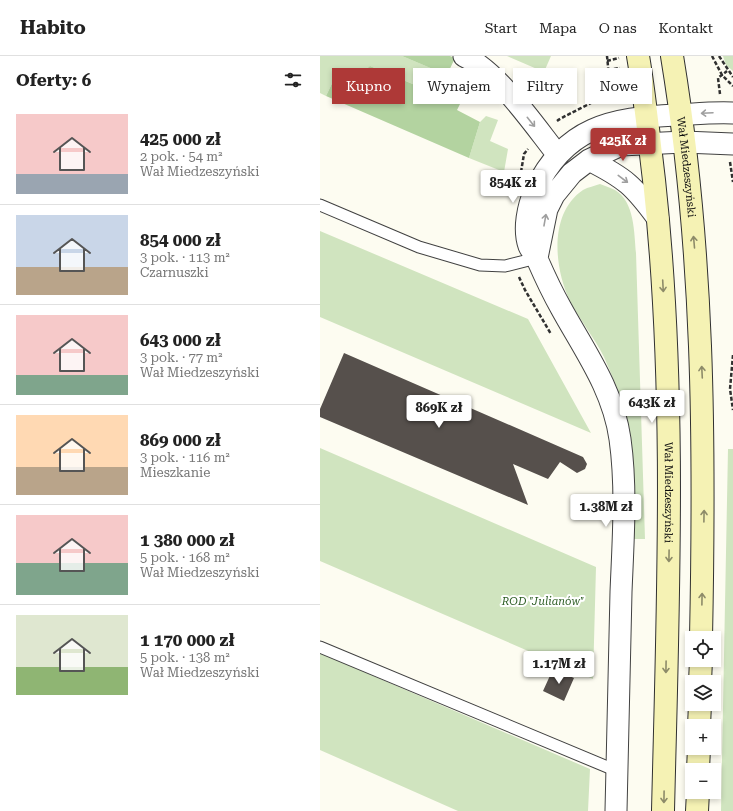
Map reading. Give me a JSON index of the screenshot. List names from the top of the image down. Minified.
{"streets":{"main road":["Wał Miedzeszyński"]},"parks":["ROD \"Julianów\""],"page":{"header":"Habito","nav":["Start","Mapa","O nas","Kontakt"],"heading":"Oferty: 6","chip":["Kupno","Wynajem","Filtry","Nowe"],"list":[{"name":"425 000 zł","note":"2 pok. · 54 m² · Wał Miedzeszyński"},{"name":"854 000 zł","note":"3 pok. · 113 m² · Czarnuszki"},{"name":"643 000 zł","note":"3 pok. · 77 m² · Wał Miedzeszyński"},{"name":"869 000 zł","note":"3 pok. · 116 m² · Mieszkanie"},{"name":"1 380 000 zł","note":"5 pok. · 168 m² · Wał Miedzeszyński"},{"name":"1 170 000 zł","note":"5 pok. · 138 m² · Wał Miedzeszyński"}],"price":["425K zł","854K zł","643K zł","869K zł","1.38M zł","1.17M zł"],"map_buttons":["+","−"]}}
